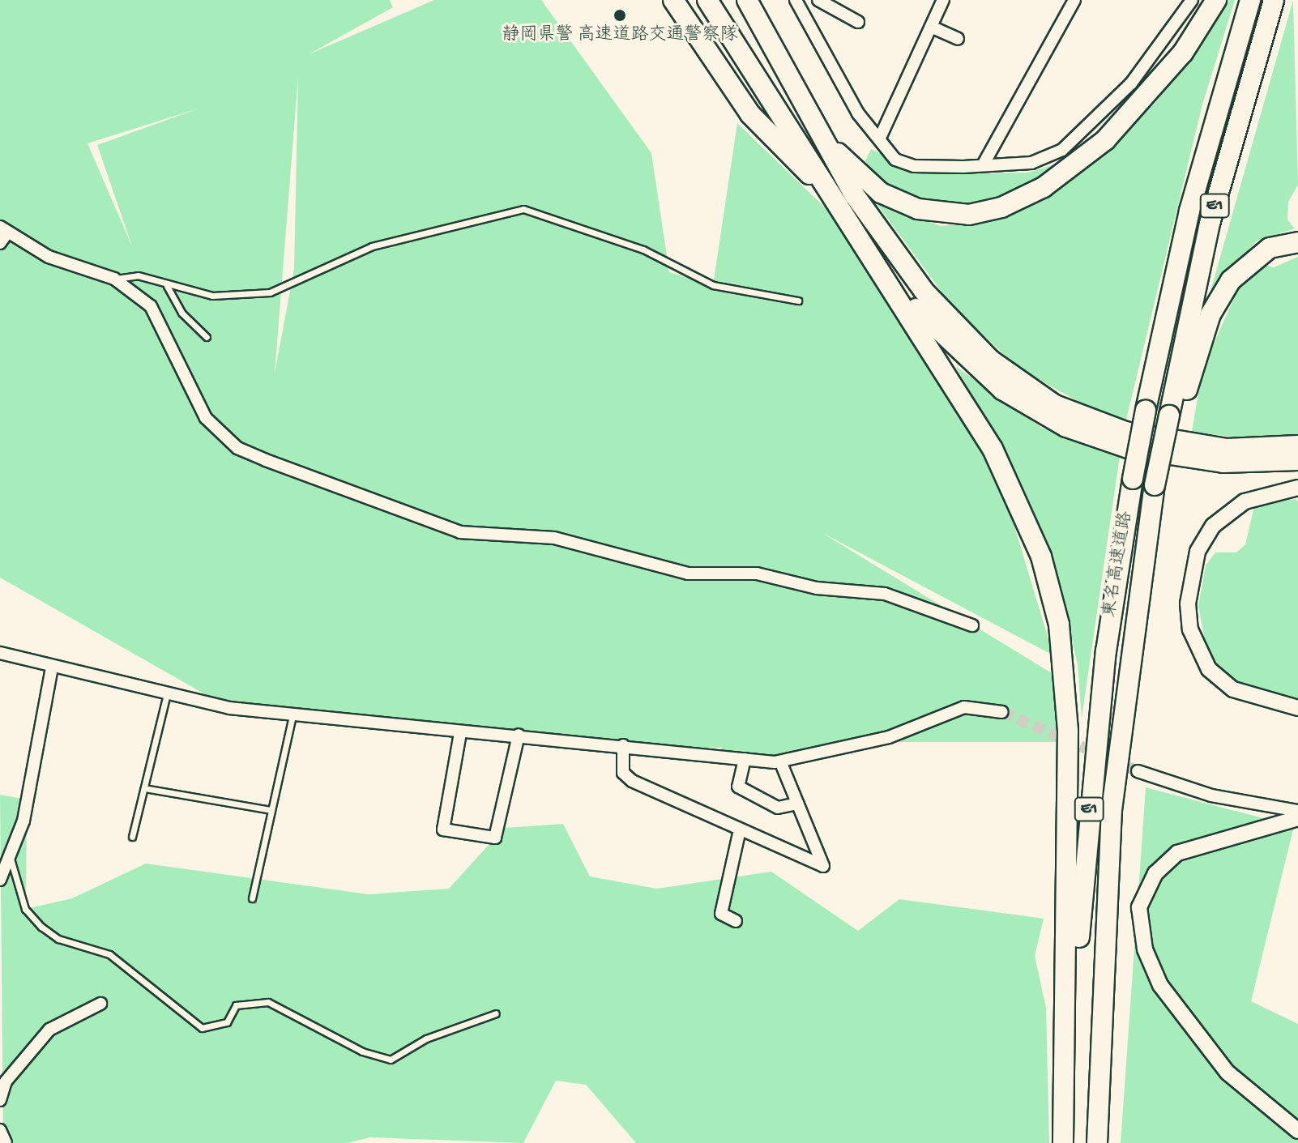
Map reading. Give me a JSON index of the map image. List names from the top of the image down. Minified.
{"streets":{"highway":["E1","東名高速道路"]},"places":["静岡県警 高速道路交通警察隊"]}
